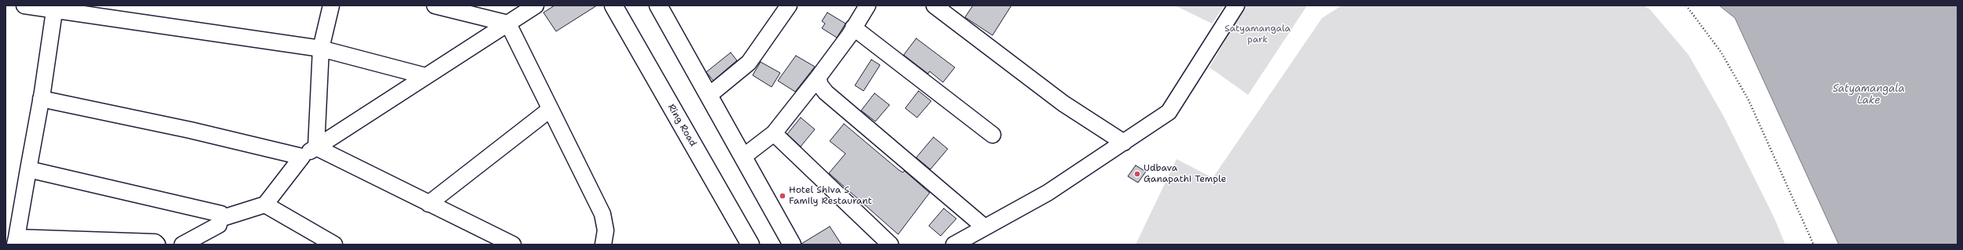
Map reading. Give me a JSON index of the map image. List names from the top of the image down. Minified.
{"streets":{"main road":["Ring Road"]},"water":["Satyamangala Lake"],"parks":["Satyamangala park"],"places":["Udbava Ganapathi Temple","Hotel Shiva S Family Restaurant"]}
